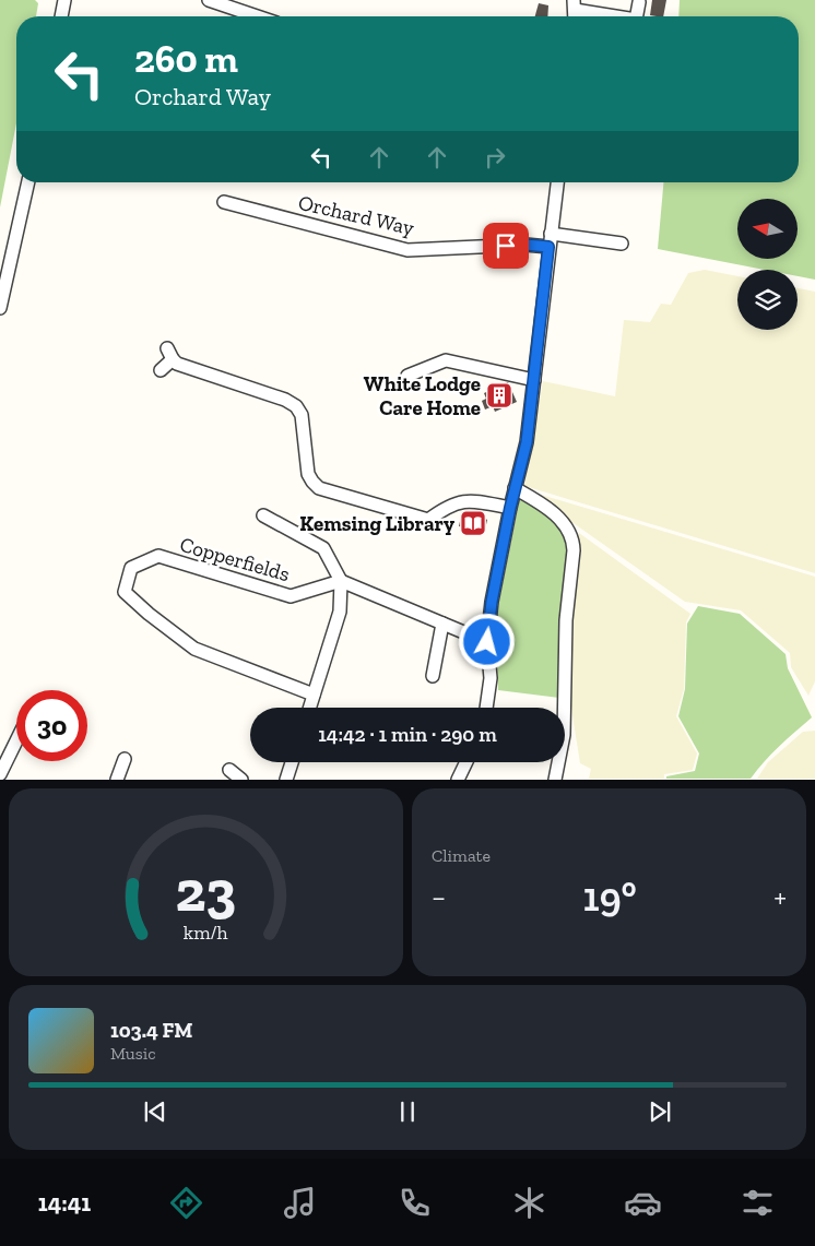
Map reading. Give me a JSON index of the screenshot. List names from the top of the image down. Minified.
{"streets":{"street":["Orchard Way","Copperfields"]},"places":{"building":["White Lodge Care Home"],"library":["Kemsing Library"]},"north":"left","page":{"turn":["260 m","Orchard Way"],"limit":"30","trip":"14:42 · 1 min · 290 m","tile":"Climate","heat":["−","19°","+"],"song":["103.4 FM","Music"],"tabs":"14:41","gauge":["23","km/h"]}}
